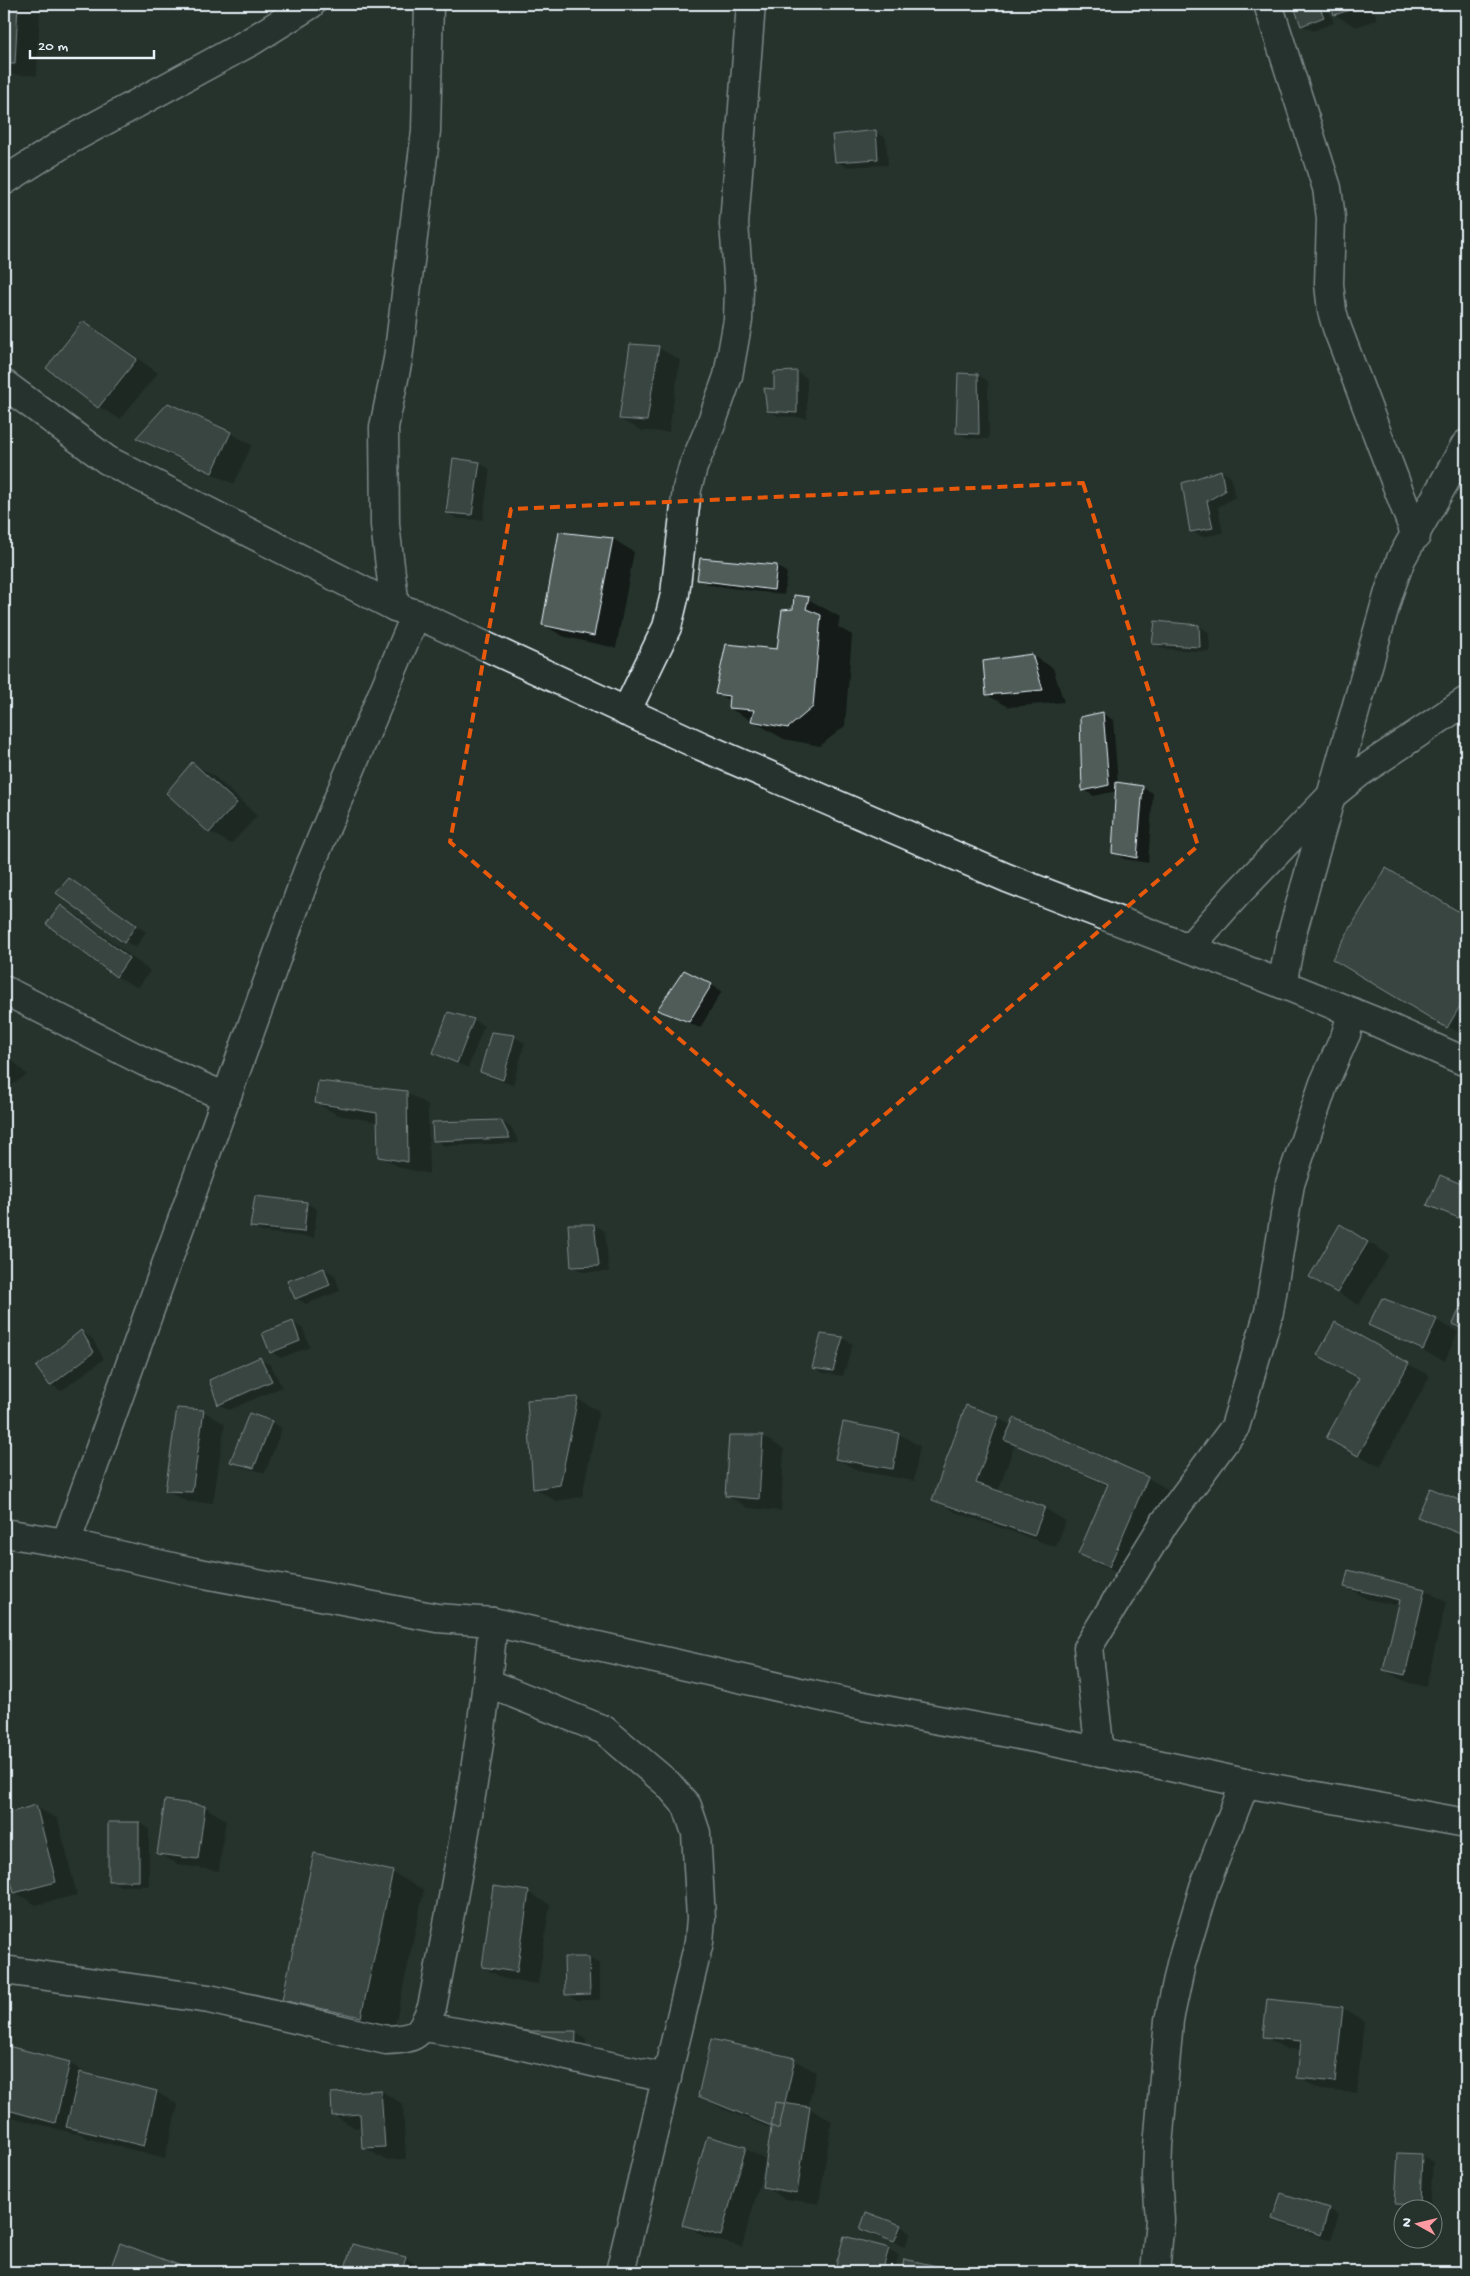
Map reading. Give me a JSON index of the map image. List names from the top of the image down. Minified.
{"scale_bar":"20 m","north":"left"}
